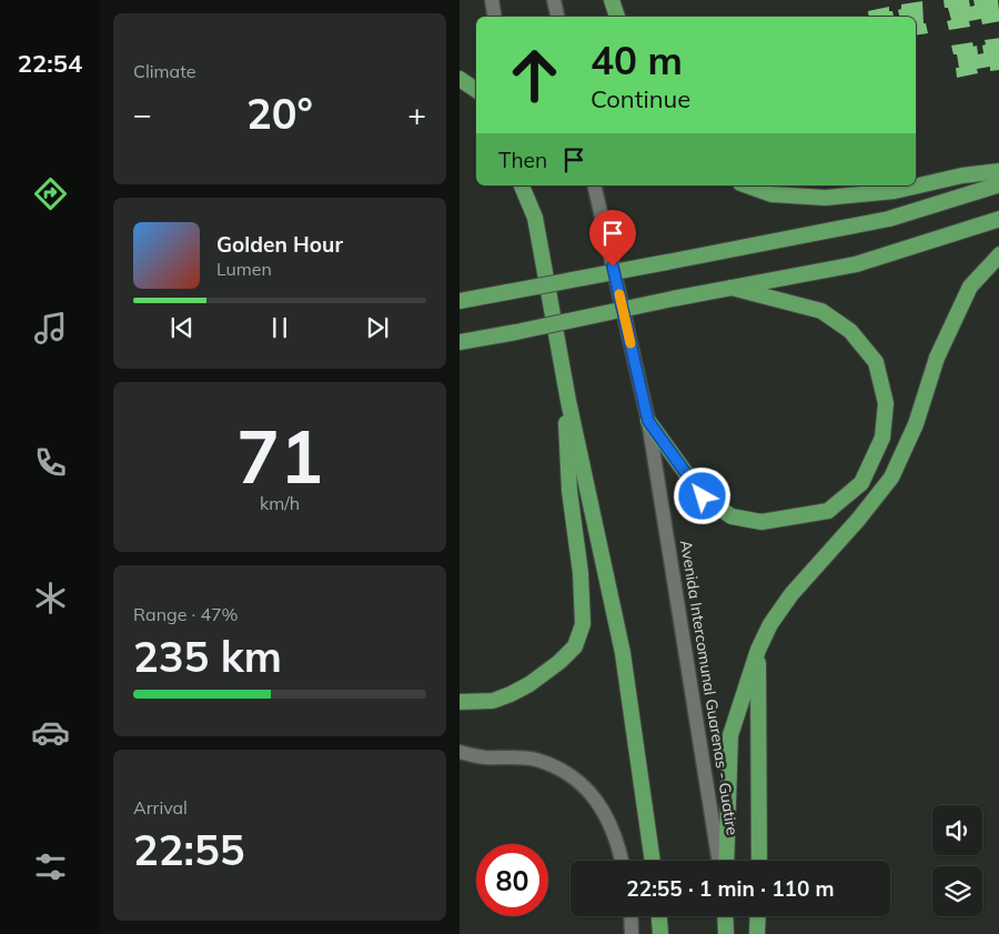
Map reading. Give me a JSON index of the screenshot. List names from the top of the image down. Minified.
{"streets":{"main road":["Avenida Intercomunal Guarenas - Guatire"]},"page":{"tabs":"22:54","tile":["Climate",["71","km/h"],["Range · 47%","235 km"],["Arrival","22:55"]],"turn":["40 m","Continue"],"heat":["−","20°","+"],"then":"Then","song":["Golden Hour","Lumen"],"limit":"80","trip":"22:55 · 1 min · 110 m"}}
